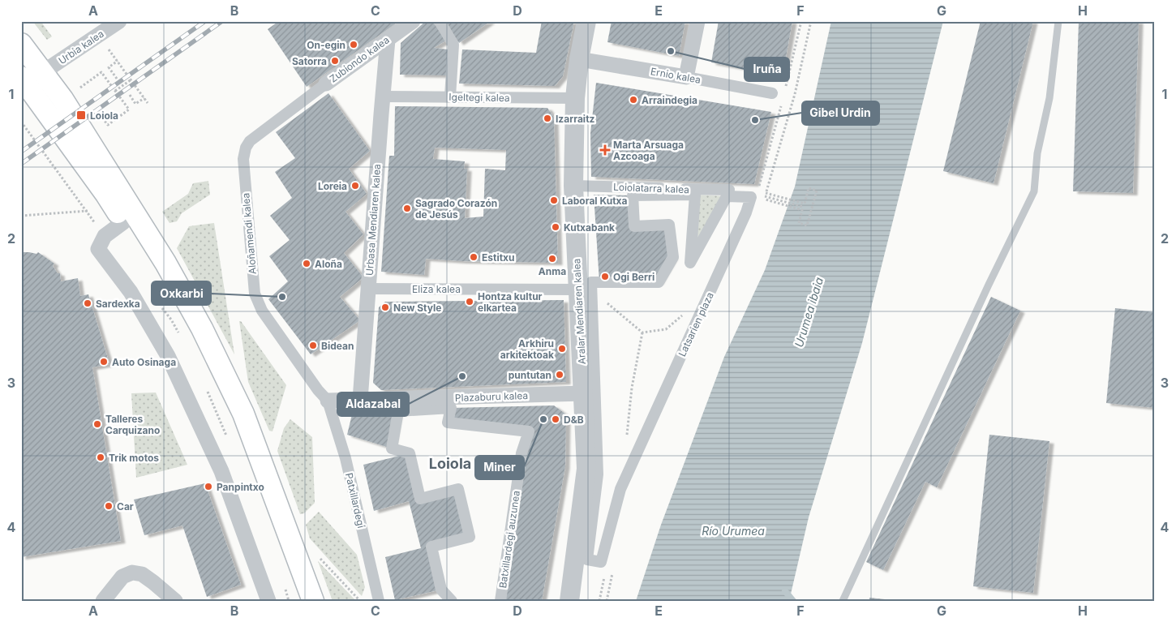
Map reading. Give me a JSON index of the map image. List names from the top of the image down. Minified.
{"streets":{"street":["Urbia kalea","Zubiondo kalea","Ernio kalea","Igeltegi kalea","Loiolatarra kalea","Urbasa Mendiaren kalea","Aloñamendi kalea","Eliza kalea","Aralar Mendiaren kalea","Latsarien plaza","Plazaburu kalea","Patxillardegi","Batxillardegi auzunea"]},"crossings":[["Zubiondo kalea","Urbasa Mendiaren kalea"],["Zubiondo kalea","Aloñamendi kalea"],["Ernio kalea","Aralar Mendiaren kalea"],["Igeltegi kalea","Urbasa Mendiaren kalea"],["Igeltegi kalea","Aralar Mendiaren kalea"],["Loiolatarra kalea","Aralar Mendiaren kalea"],["Urbasa Mendiaren kalea","Eliza kalea"],["Urbasa Mendiaren kalea","Plazaburu kalea"],["Aloñamendi kalea","Plazaburu kalea"],["Aloñamendi kalea","Patxillardegi"],["Eliza kalea","Aralar Mendiaren kalea"],["Eliza kalea","Latsarien plaza"],["Aralar Mendiaren kalea","Latsarien plaza"],["Aralar Mendiaren kalea","Plazaburu kalea"],["Plazaburu kalea","Patxillardegi"]],"districts":["Loiola"],"water":["Urumea ibaia","Río Urumea"],"places":{"other":["On-egin","Iruña","Satorra","Arraindegia","Izarraitz","Gibel Urdin","Loreia","Laboral Kutxa","Sagrado Corazón de Jesús","Kutxabank","Estitxu","Anma","Aloña","Ogi Berri","Oxkarbi","Hontza kultur elkartea","Sardexka","New Style","Bidean","Arkhiru arkitektoak","Auto Osinaga","puntutan","Aldazabal","Miner","D&B","Talleres Carquizano","Trik motos","Panpintxo","Car"],"transit":["Loiola"],"health":["Marta Arsuaga Azcoaga"]},"grid":{"columns":["A","B","C","D","E","F","G","H"],"rows":["1","2","3","4"]}}
